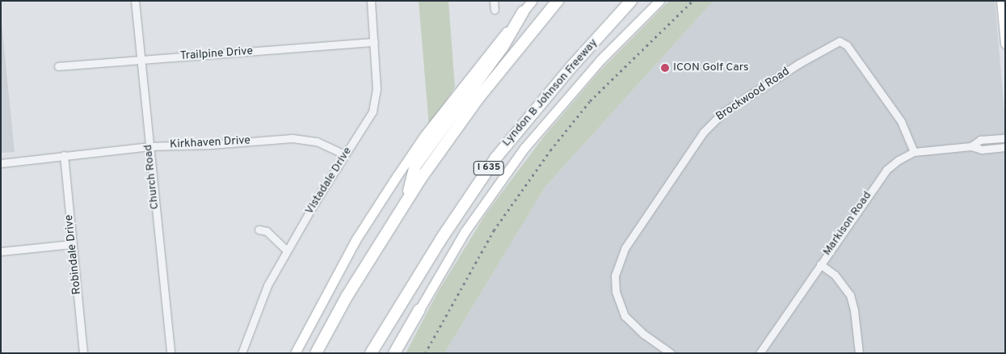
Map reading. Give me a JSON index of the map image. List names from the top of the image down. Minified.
{"streets":{"highway":["Lyndon B Johnson Freeway","I 635"],"street":["Trailpine Drive","Brockwood Road","Kirkhaven Drive","Church Road","Vistadale Drive","Markison Road","Robindale Drive"]},"crossings":[["Trailpine Drive","Church Road"],["Trailpine Drive","Vistadale Drive"],["Brockwood Road","Markison Road"],["Kirkhaven Drive","Church Road"],["Kirkhaven Drive","Vistadale Drive"],["Kirkhaven Drive","Robindale Drive"]],"places":["ICON Golf Cars"]}
